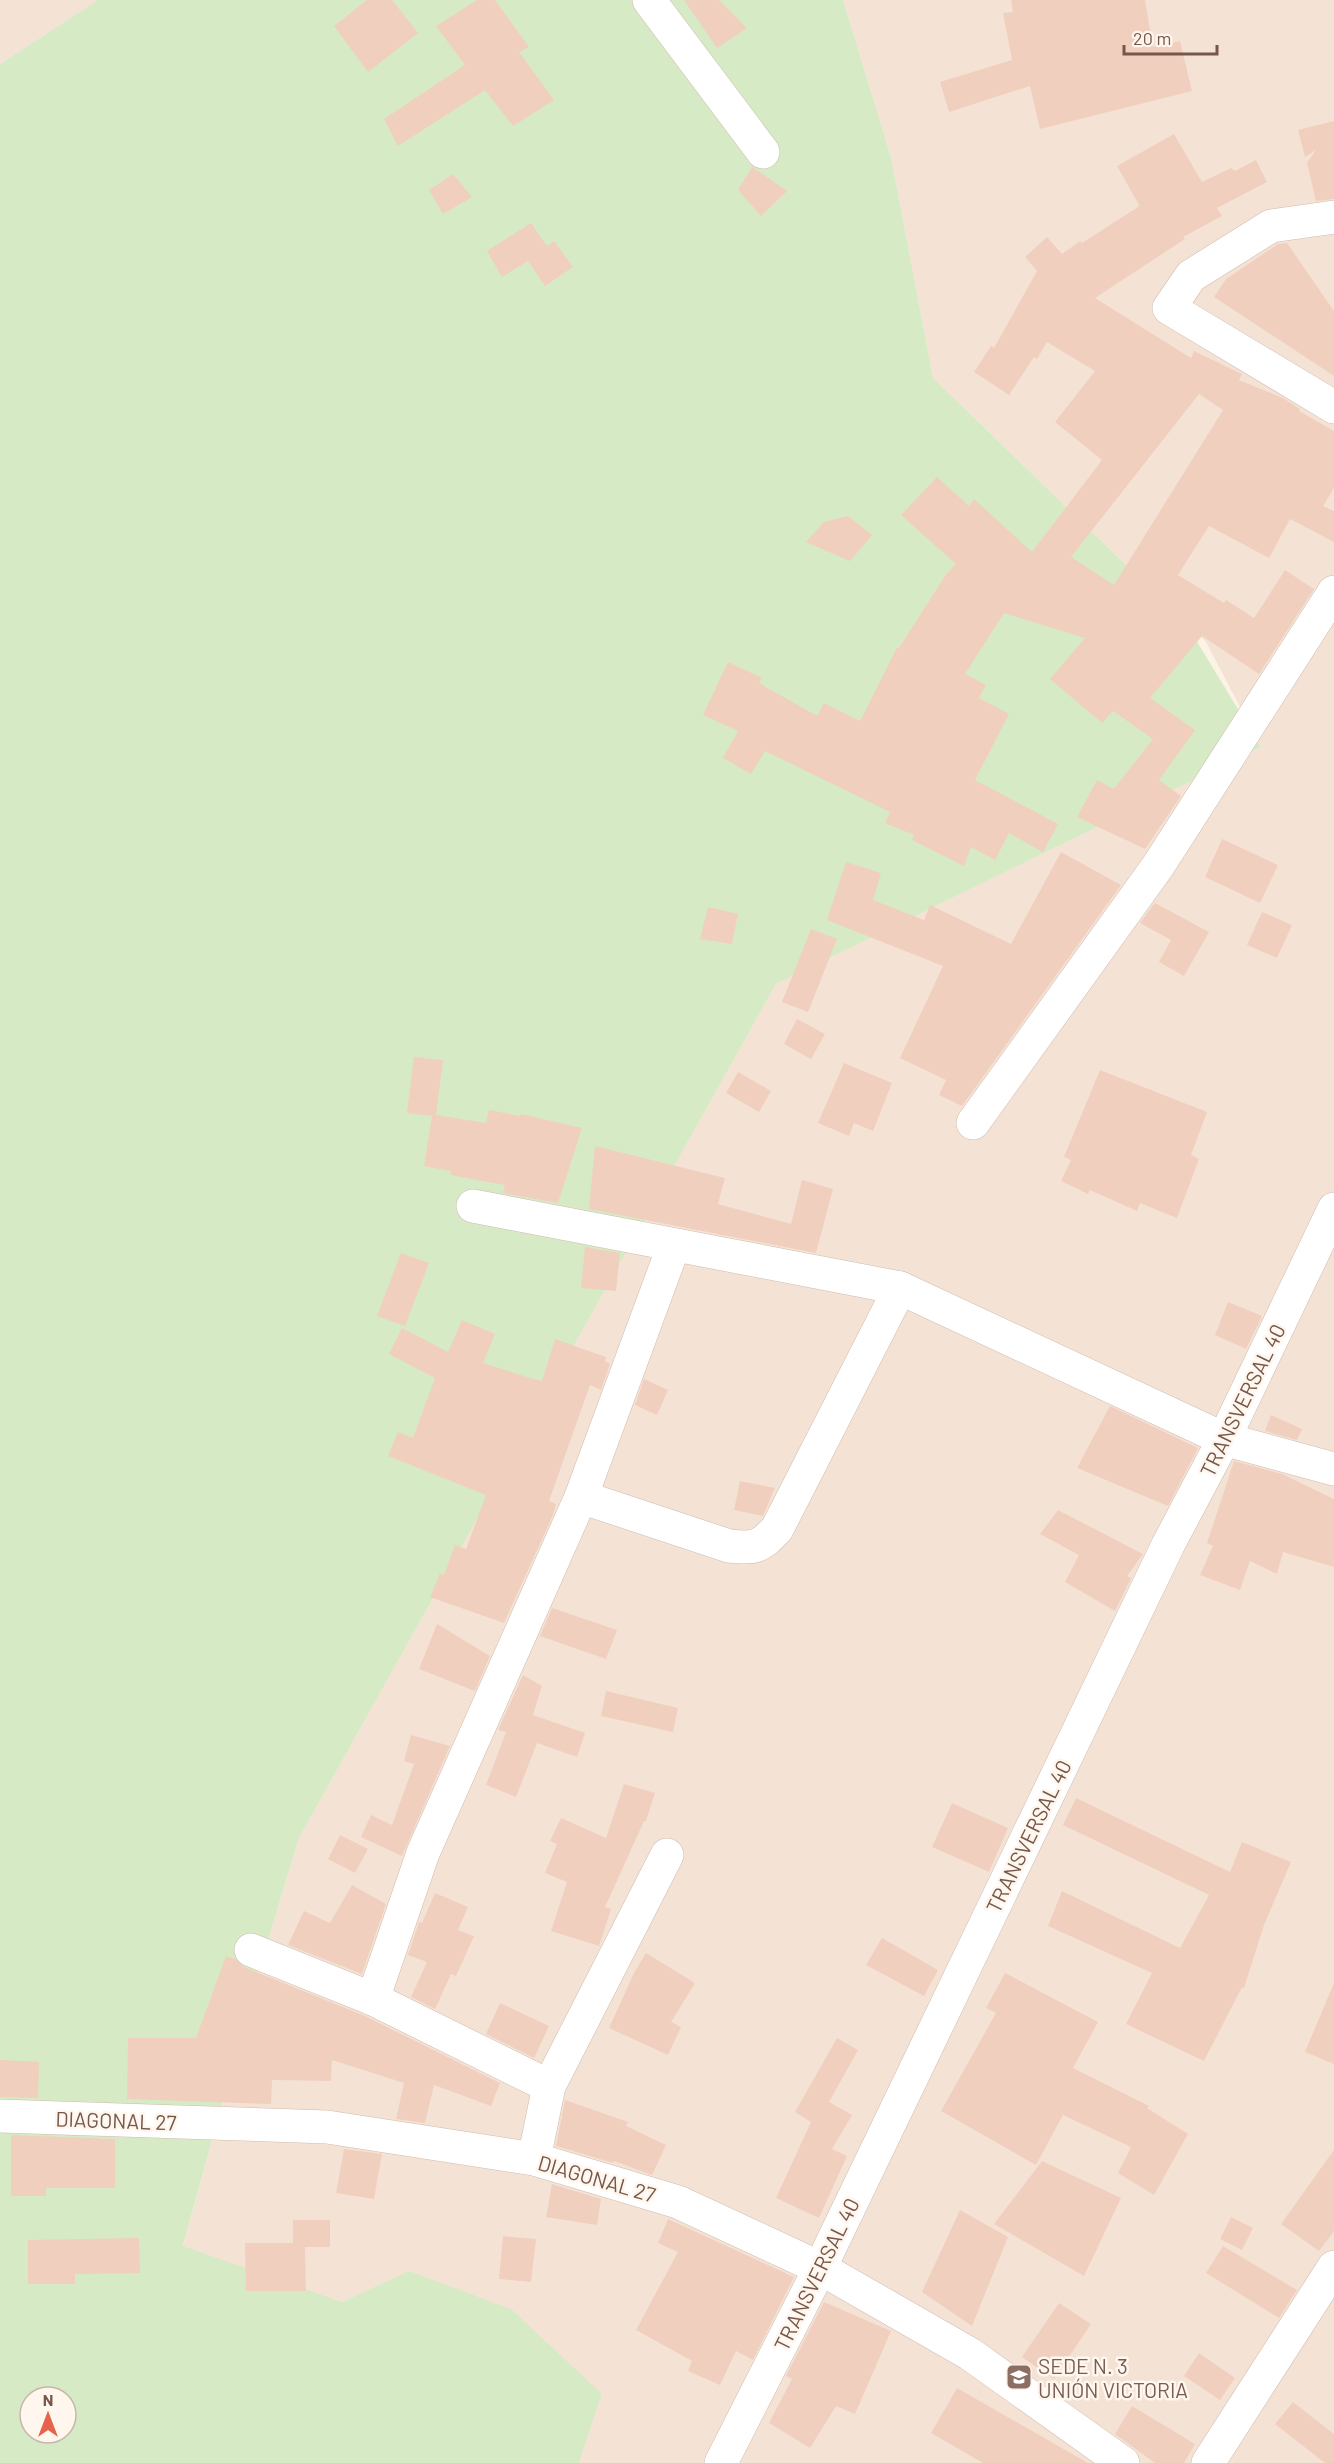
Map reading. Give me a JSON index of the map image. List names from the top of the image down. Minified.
{"streets":{"street":["TRANSVERSAL 40","DIAGONAL 27"]},"crossings":[["TRANSVERSAL 40","DIAGONAL 27"]],"places":{"school or university":["SEDE N. 3 UNIÓN VICTORIA"]},"scale_bar":"20 m","north":"top"}
